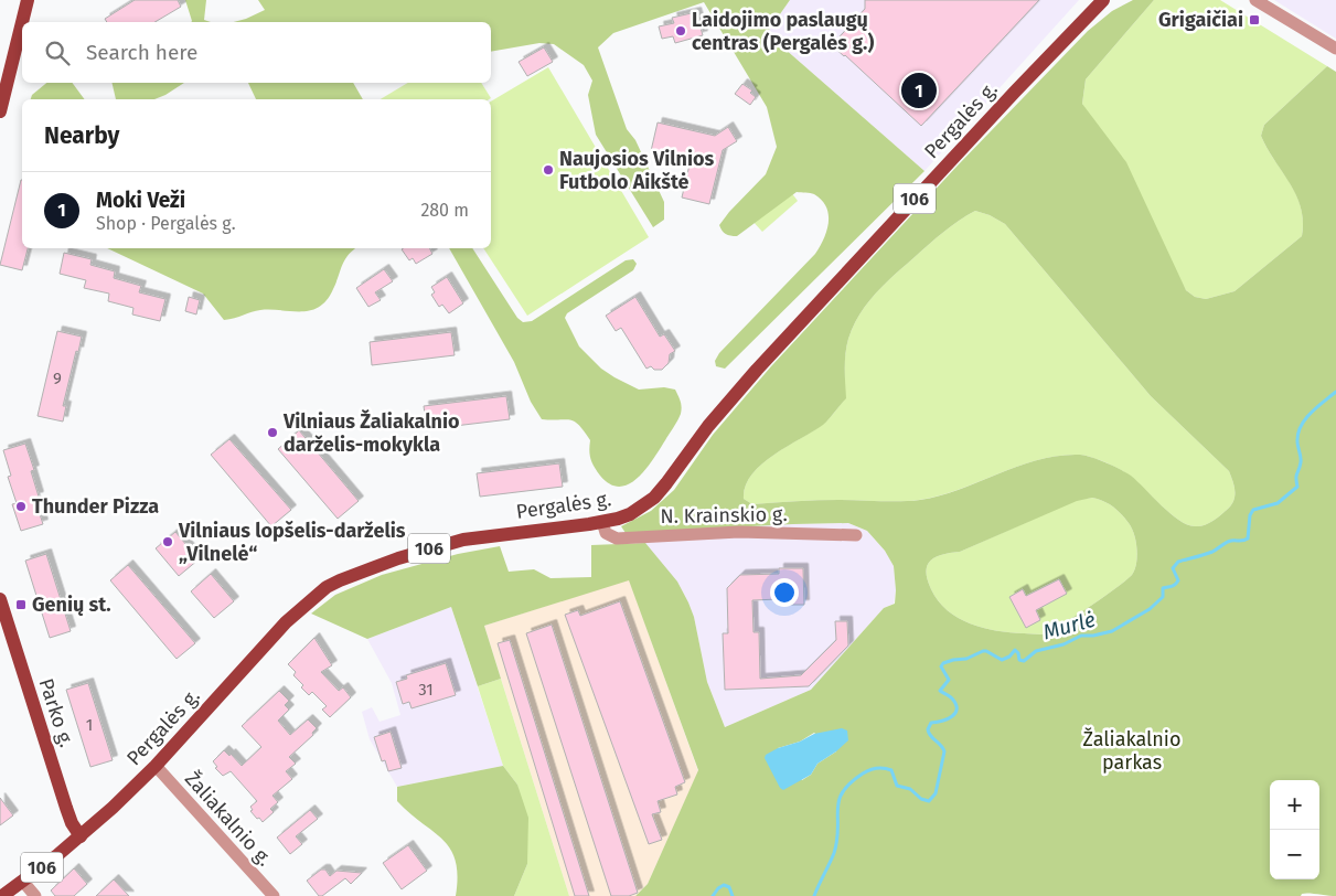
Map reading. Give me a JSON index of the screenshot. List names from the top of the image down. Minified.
{"streets":{"main road":["Pergalės g.","106","Parko g."],"street":["N. Krainskio g.","Žaliakalnio g."]},"crossings":[["Pergalės g.","N. Krainskio g."],["Pergalės g.","Parko g."],["Pergalės g.","Žaliakalnio g."]],"water":["Murlė"],"parks":["Žaliakalnio parkas"],"places":{"transit":["Grigaičiai","Genių st."],"other":["Laidojimo paslaugų centras (Pergalės g.)","Naujosios Vilnios Futbolo Aikštė","Vilniaus Žaliakalnio darželis-mokykla","Thunder Pizza","Vilniaus lopšelis-darželis „Vilnelė“"]},"house_numbers":["9","31","1"],"page":{"search":"Search here","pins":"1","heading":"Nearby","list":[{"mark":"1","name":"Moki Veži","note":"Shop · Pergalės g.","value":"280 m"}],"map_buttons":["+","−"]}}
